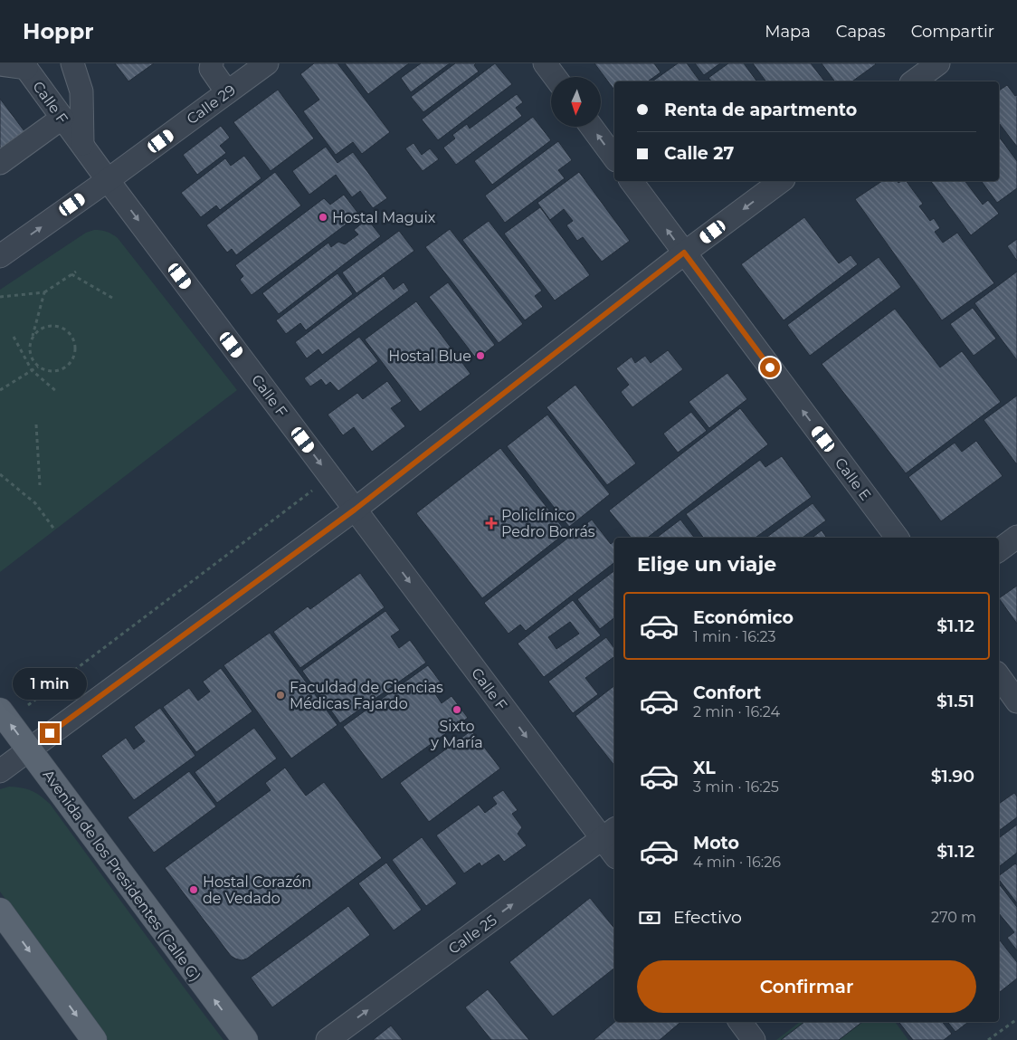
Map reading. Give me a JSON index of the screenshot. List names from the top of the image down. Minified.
{"streets":{"main road":["Avenida de los Presidentes (Calle G)"],"street":["Calle F","Calle 29","Calle E","Calle 25"]},"crossings":[["Calle F","Calle 29"],["Calle F","Calle 25"]],"one_way":["Calle F","Calle E","Calle 25"],"places":{"other":["Hostal Maguix","Hostal Blue","Faculdad de Ciencias Médicas Fajardo","Sixto y María","Hostal Corazón de Vedado"],"health":["Policlínico Pedro Borrás"]},"north":"bottom","page":{"header":"Hoppr","nav":["Mapa","Capas","Compartir"],"banner":["Renta de apartmento","Calle 27"],"heading":"Elige un viaje","list":[{"name":"Económico","note":"1 min · 16:23","value":"$1.12"},{"name":"Confort","note":"2 min · 16:24","value":"$1.51"},{"name":"XL","note":"3 min · 16:25","value":"$1.90"},{"name":"Moto","note":"4 min · 16:26","value":"$1.12"}],"bubble":"1 min","pay":["Efectivo","270 m"],"buttons":"Confirmar"}}
